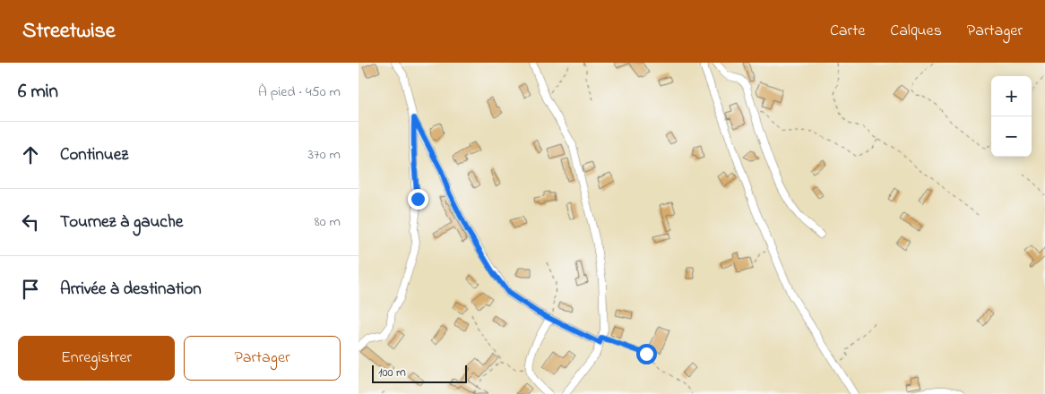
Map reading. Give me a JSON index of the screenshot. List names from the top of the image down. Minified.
{"scale_bar":"100 m","page":{"header":"Streetwise","nav":["Carte","Calques","Partager"],"heading":["6 min","À pied · 450 m"],"map_buttons":["+","−"],"list":[["Continuez","370 m"],["Tournez à gauche","80 m"],"Arrivée à destination"],"buttons":["Enregistrer","Partager"],"scale":"100 m"}}
